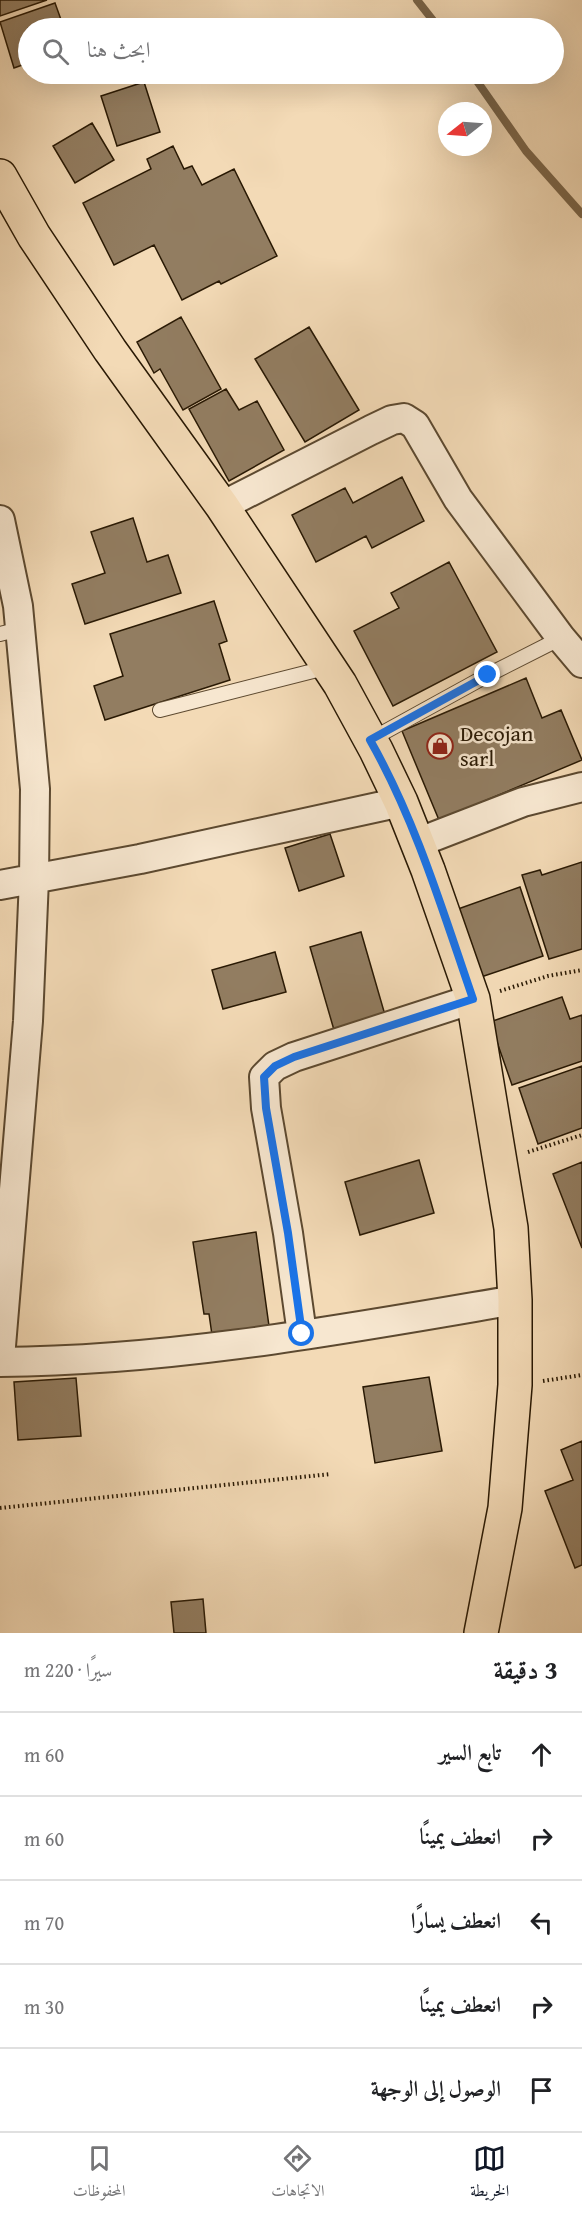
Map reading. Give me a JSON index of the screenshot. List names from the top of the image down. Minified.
{"places":{"shop":["Decojan sarl"]},"north":"left","page":{"search":"ابحث هنا","heading":["3 دقيقة","سيرًا · 220 m"],"list":[["تابع السير","60 m"],["انعطف يمينًا","60 m"],["انعطف يسارًا","70 m"],["انعطف يمينًا","30 m"],"الوصول إلى الوجهة"],"nav":["الخريطة","الاتجاهات","المحفوظات"]}}
